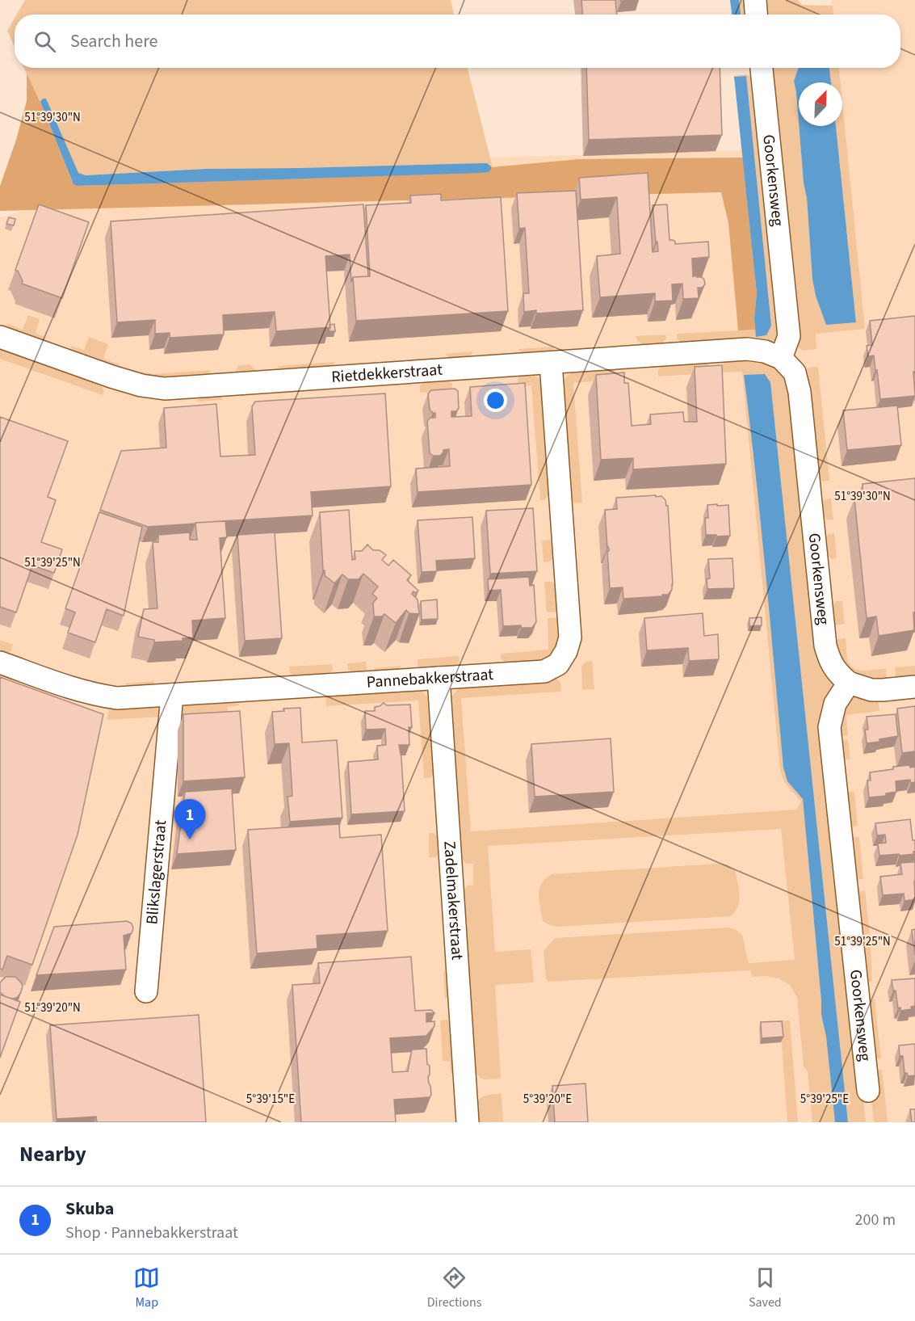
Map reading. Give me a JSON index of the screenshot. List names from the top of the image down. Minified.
{"streets":{"street":["Goorkensweg","Rietdekkerstraat","Pannebakkerstraat","Blikslagerstraat","Zadelmakerstraat"]},"crossings":[["Goorkensweg","Rietdekkerstraat"],["Rietdekkerstraat","Pannebakkerstraat"],["Pannebakkerstraat","Blikslagerstraat"],["Pannebakkerstraat","Zadelmakerstraat"]],"north":"top right","page":{"search":"Search here","pins":"1","heading":"Nearby","list":[{"mark":"1","name":"Skuba","note":"Shop · Pannebakkerstraat","value":"200 m"}],"nav":["Map","Directions","Saved"]},"coordinates":["51°39'30\"N","51°39'25\"N","51°39'20\"N","5°39'15\"E","5°39'20\"E","5°39'25\"E"]}
